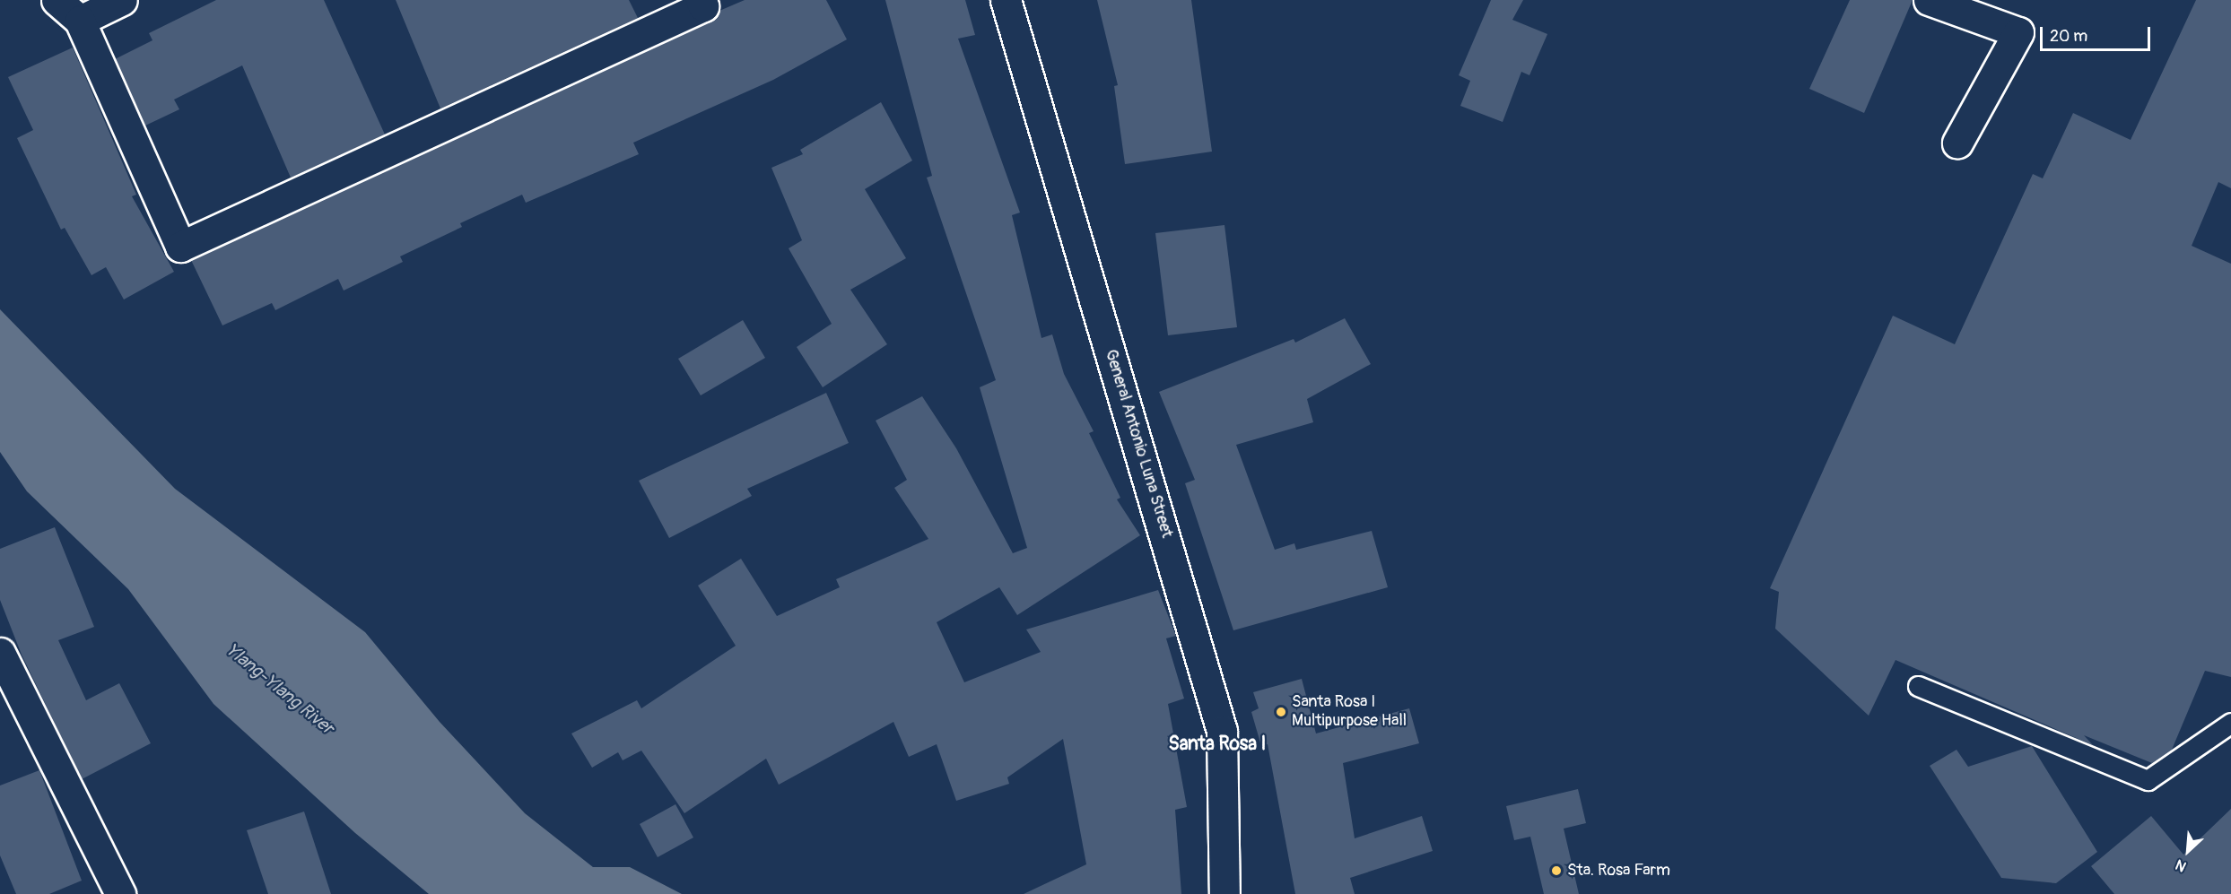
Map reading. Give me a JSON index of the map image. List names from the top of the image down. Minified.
{"streets":{"street":["General Antonio Luna Street"]},"districts":["Santa Rosa I"],"water":["Ylang-Ylang River"],"places":["Santa Rosa I Multipurpose Hall","Sta. Rosa Farm"],"scale_bar":"20 m","north":"bottom left"}
